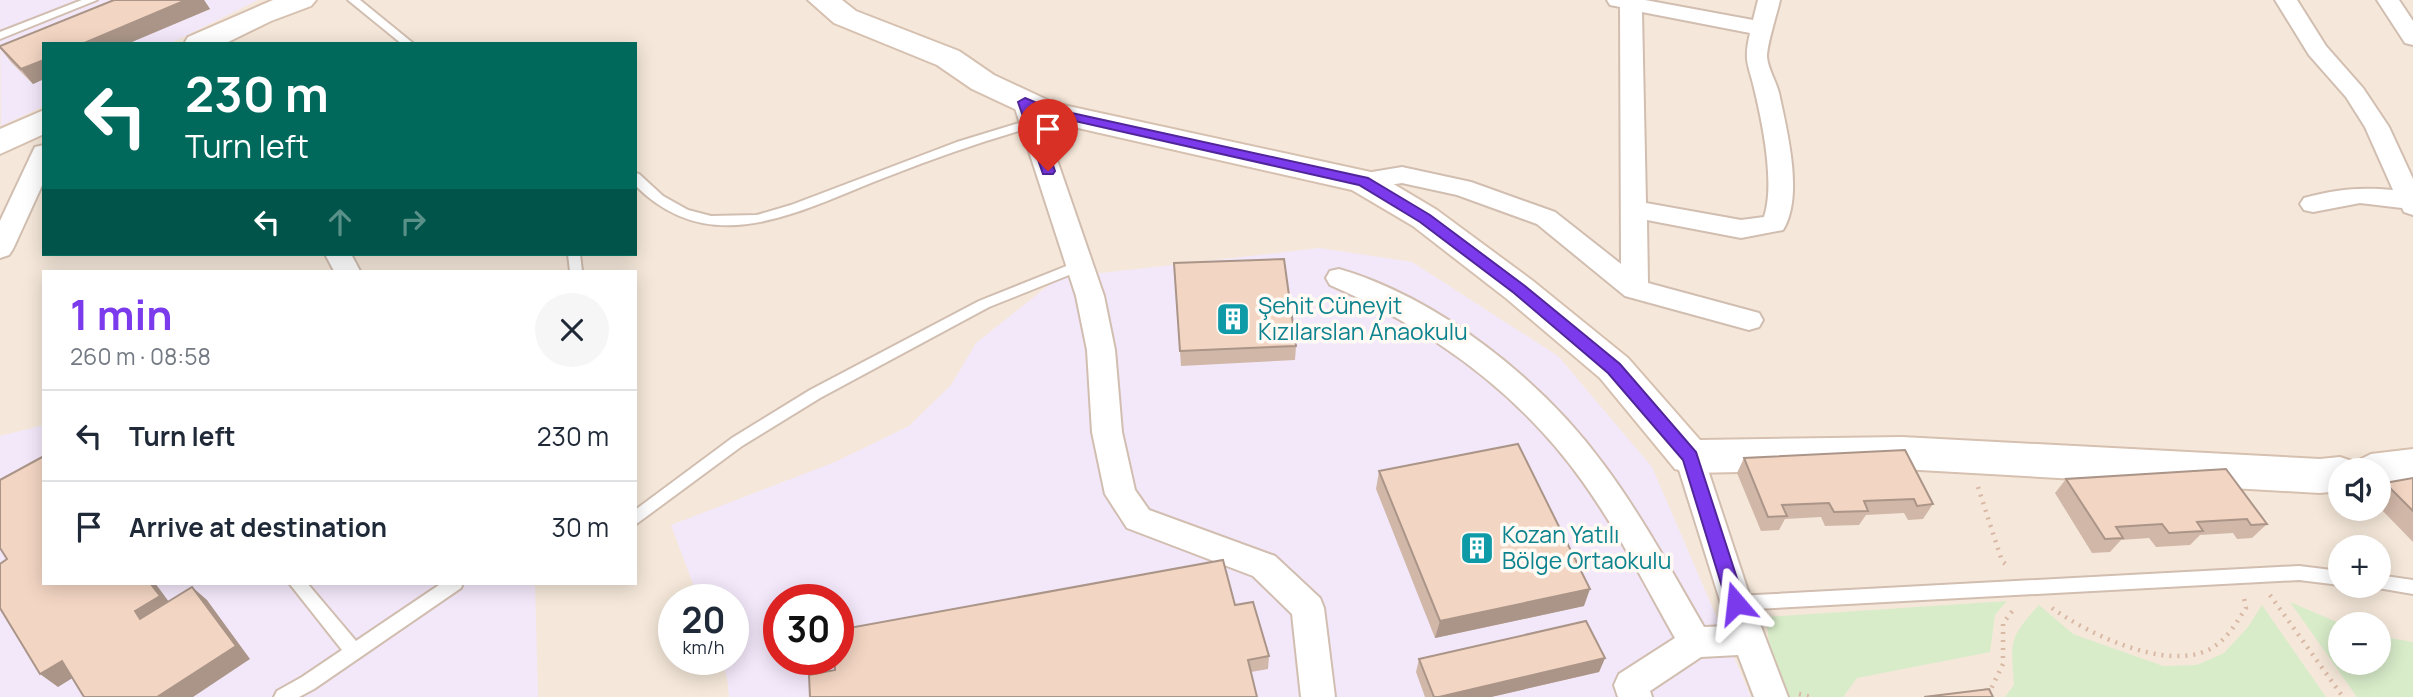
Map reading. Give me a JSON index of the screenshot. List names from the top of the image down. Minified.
{"places":{"building":["Şehit Cüneyit Kızılarslan Anaokulu","Kozan Yatılı Bölge Ortaokulu"]},"page":{"turn":["230 m","Turn left"],"heading":["1 min","260 m · 08:58"],"list":[{"name":"Turn left","value":"230 m"},{"name":"Arrive at destination","value":"30 m"}],"map_buttons":["+","−"],"speed":"20 km/h","limit":"30"}}
